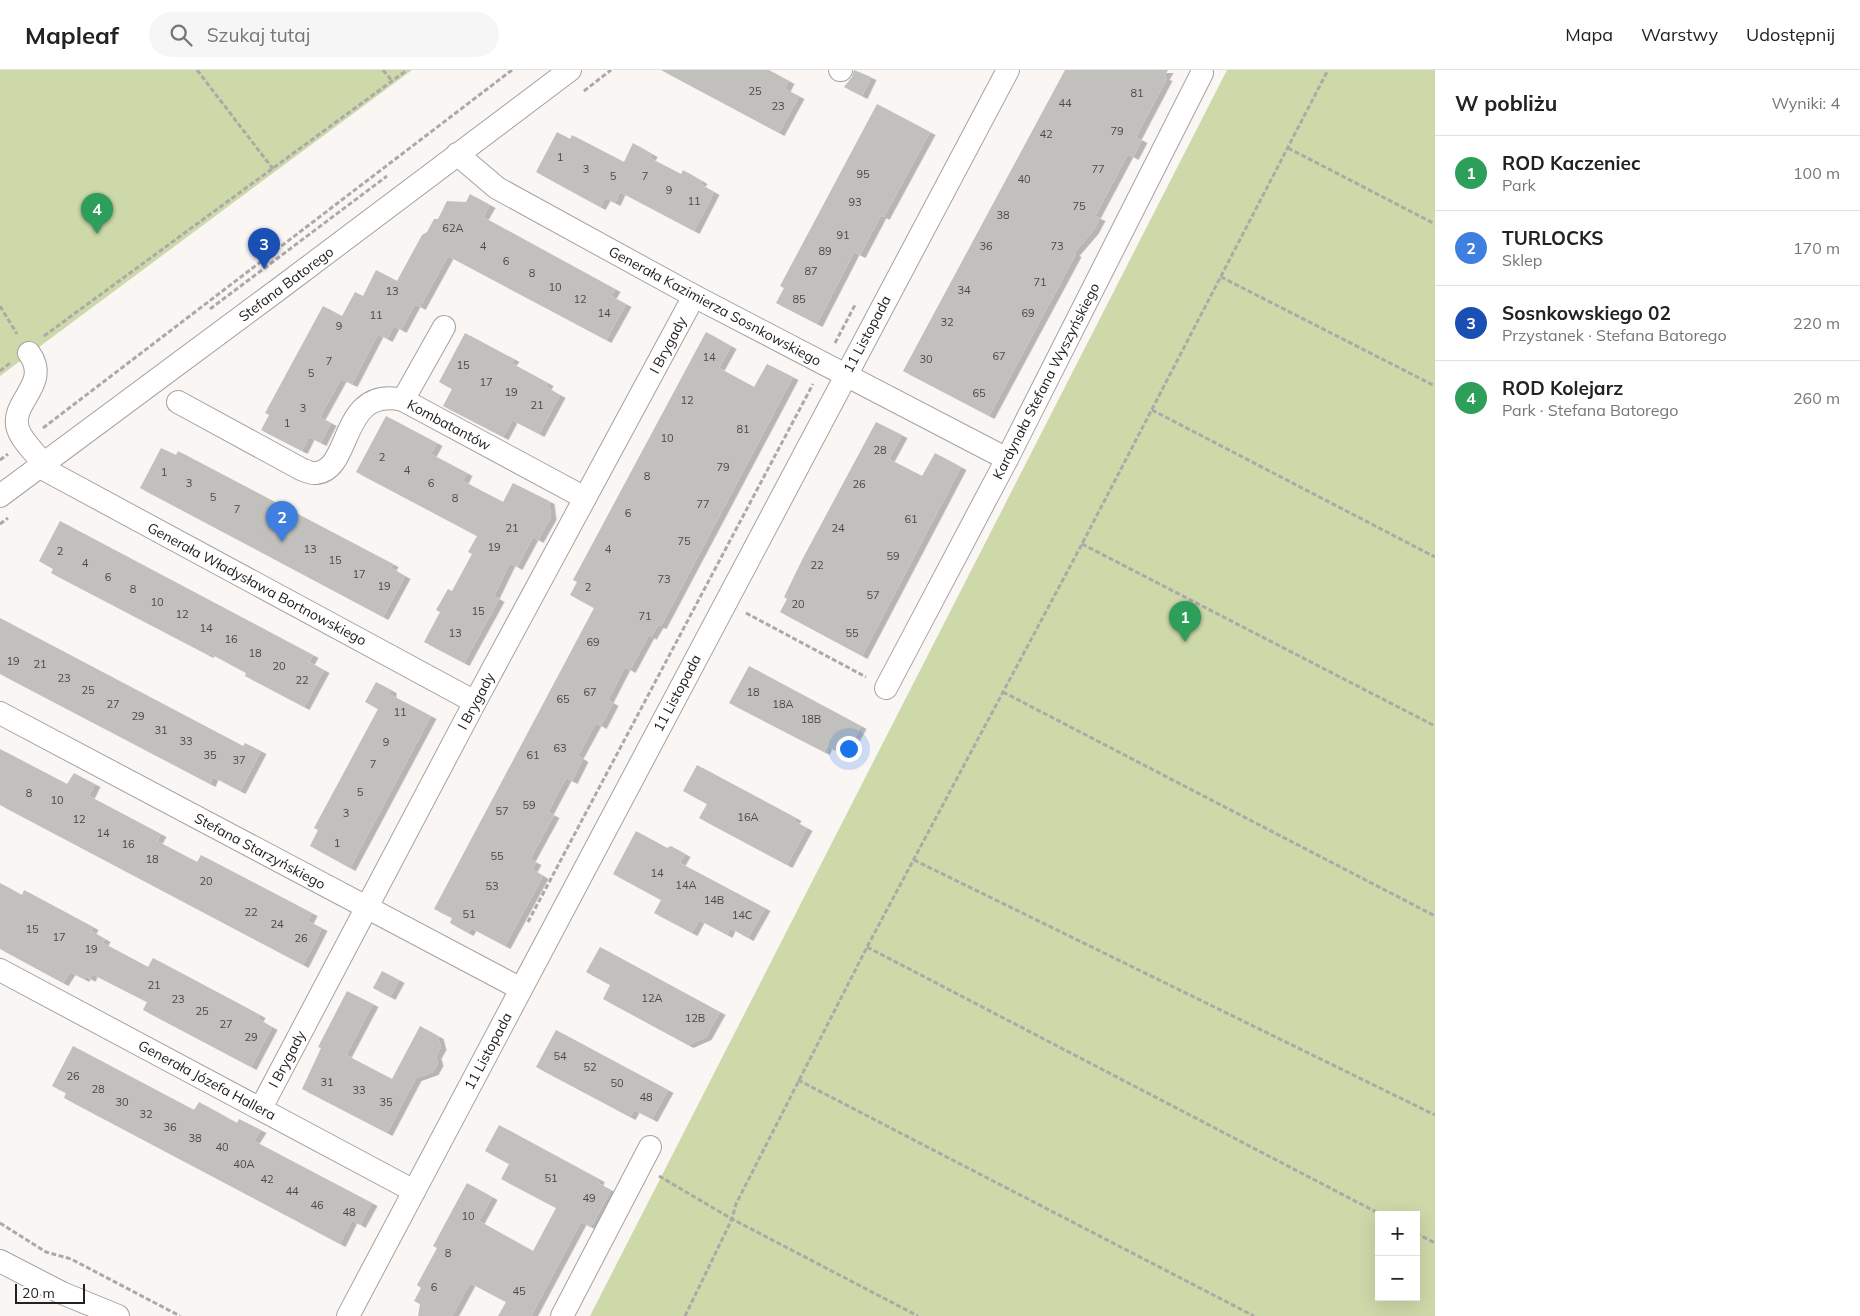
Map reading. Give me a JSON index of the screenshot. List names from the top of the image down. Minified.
{"streets":{"street":["Stefana Batorego","Generała Kazimierza Sosnkowskiego","11 Listopada","I Brygady","Kardynała Stefana Wyszyńskiego","Kombatantów","Generała Władysława Bortnowskiego","Stefana Starzyńskiego","Generała Józefa Hallera"]},"crossings":[["Stefana Batorego","Generała Kazimierza Sosnkowskiego"],["Stefana Batorego","Generała Władysława Bortnowskiego"],["Generała Kazimierza Sosnkowskiego","11 Listopada"],["Generała Kazimierza Sosnkowskiego","I Brygady"],["Generała Kazimierza Sosnkowskiego","Kardynała Stefana Wyszyńskiego"],["11 Listopada","Stefana Starzyńskiego"],["11 Listopada","Generała Józefa Hallera"],["I Brygady","Kombatantów"],["I Brygady","Generała Władysława Bortnowskiego"],["I Brygady","Stefana Starzyńskiego"],["I Brygady","Generała Józefa Hallera"]],"house_numbers":["25","81","44","23","79","42","1","3","77","95","5","7","40","9","11","93","75","38","62A","91","4","36","73","89","6","87","8","71","10","34","13","12","85","14","69","11","32","9","67","14","30","7","15","5","17","19","65","12","21","3","1","81","10","28","2","79","4","1","8","3","6","26","5","8","77","7","6","61","21","24","75","19","13","4","2","59","15","4","22","17","6","73","19","2","8","57","10","20","15","12","71","14","13","55","16","69","18","19","21","20","23","22","25","67","18","65","27","18A","11","29","18B","31","33","9","63","35","61","37","7","5","8","10","59","57","3","16A","12","14","1","16","55","18","14","20","14A","53","14B","22","51","14C","24","15","17","26","19","21","12A","23","25","12B","27","29","54","52","26","31","50","28","33","48","30","35","32","36","38","40","40A","51","42","44","49","46","48","10","8","6","45"],"scale_bar":"20 m","page":{"header":"Mapleaf","search":"Szukaj tutaj","nav":["Mapa","Warstwy","Udostępnij"],"heading":["W pobliżu","Wyniki: 4"],"list":[{"mark":"1","name":"ROD Kaczeniec","note":"Park","value":"100 m"},{"mark":"2","name":"TURLOCKS","note":"Sklep","value":"170 m"},{"mark":"3","name":"Sosnkowskiego 02","note":"Przystanek · Stefana Batorego","value":"220 m"},{"mark":"4","name":"ROD Kolejarz","note":"Park · Stefana Batorego","value":"260 m"}],"pins":["4","3","2","1"],"map_buttons":["+","−"],"scale":"20 m"}}
